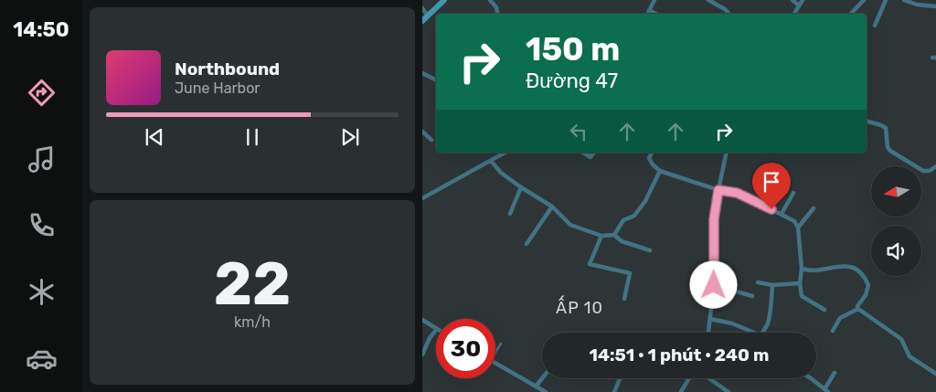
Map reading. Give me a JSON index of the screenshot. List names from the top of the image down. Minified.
{"districts":["ẤP 10"],"north":"left","page":{"tabs":"14:50","turn":["150 m","Đường 47"],"song":["Northbound","June Harbor"],"tile":["22","km/h"],"limit":"30","trip":"14:51 · 1 phút · 240 m"}}
